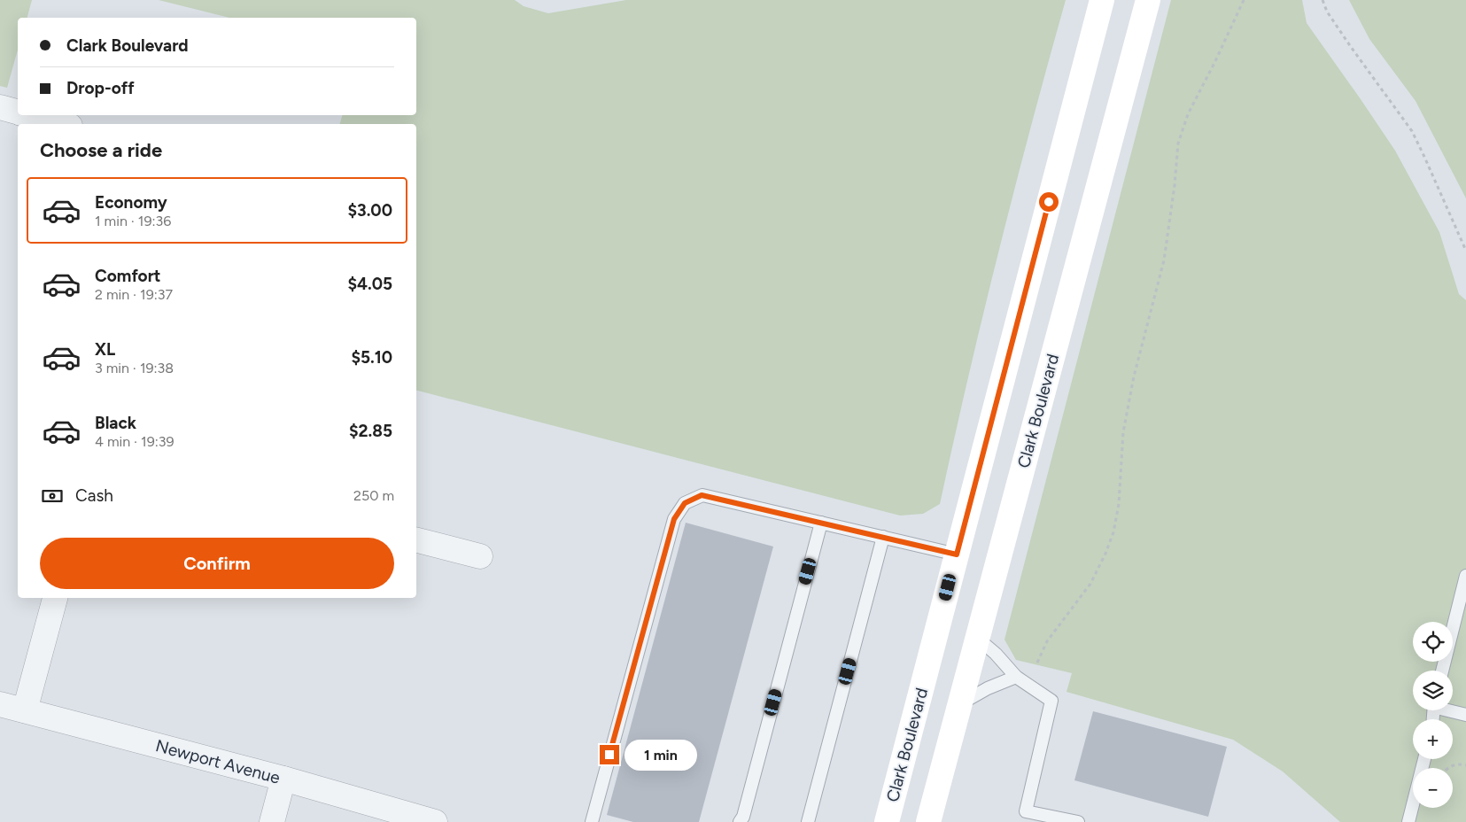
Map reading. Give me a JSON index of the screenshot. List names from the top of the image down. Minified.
{"streets":{"main road":["Clark Boulevard"],"street":["Newport Avenue"]},"page":{"banner":["Clark Boulevard","Drop-off"],"heading":"Choose a ride","list":[{"name":"Economy","note":"1 min · 19:36","value":"$3.00"},{"name":"Comfort","note":"2 min · 19:37","value":"$4.05"},{"name":"XL","note":"3 min · 19:38","value":"$5.10"},{"name":"Black","note":"4 min · 19:39","value":"$2.85"}],"pay":["Cash","250 m"],"buttons":"Confirm","map_buttons":["+","−"],"bubble":"1 min"}}
